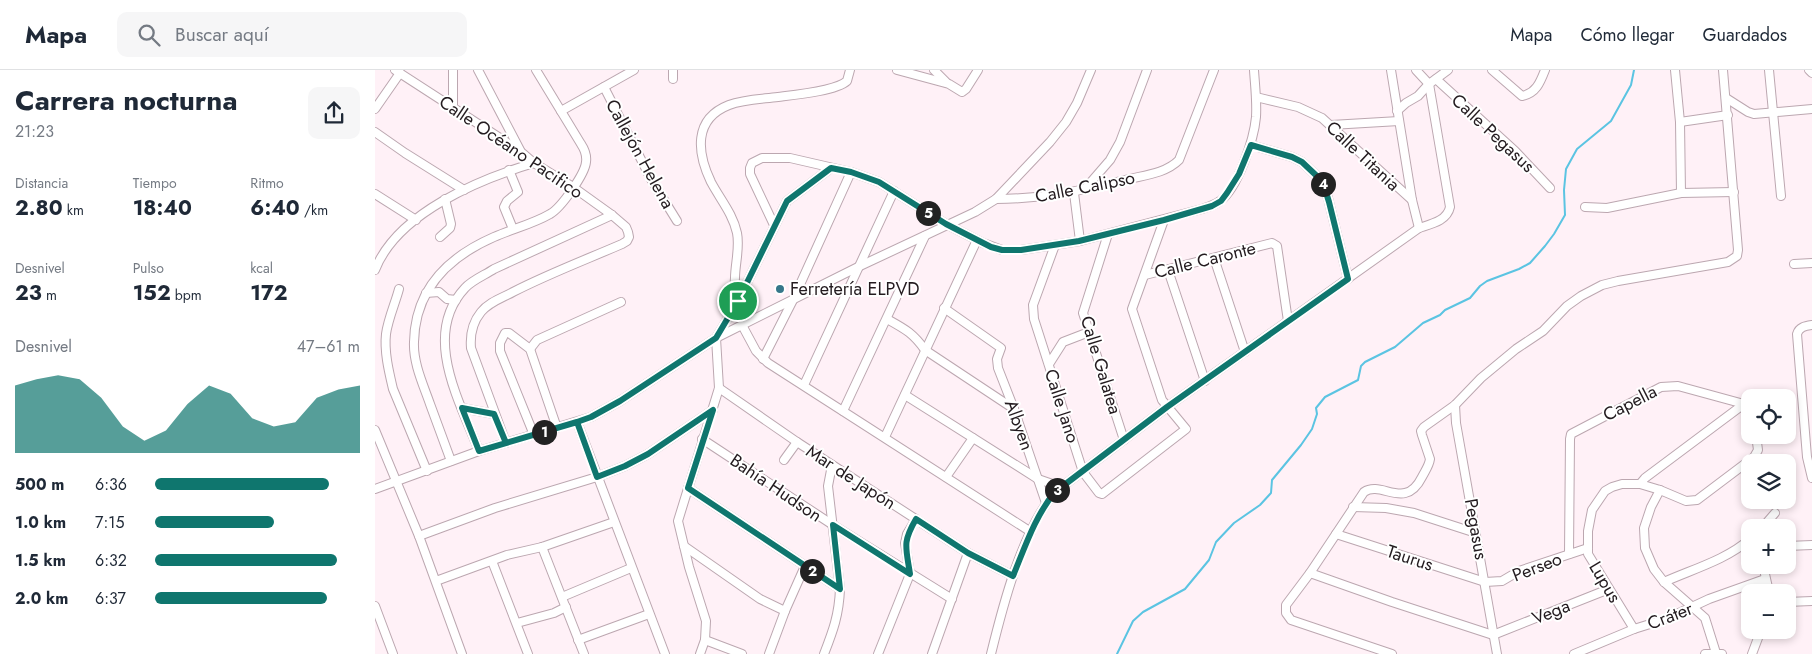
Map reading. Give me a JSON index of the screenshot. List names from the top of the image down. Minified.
{"streets":{"street":["Calle Pegasus","Calle Océano Pacifico","Callejón Helena","Calle Titania","Calle Calipso","Calle Caronte","Calle Galatea","Capella","Calle Jano","Albyen","Mar de Japón","Bahía Hudson","Pegasus","Taurus","Perseo","Lupus","Vega","Cráter"]},"crossings":[["Capella","Perseo"],["Pegasus","Taurus"],["Pegasus","Perseo"],["Pegasus","Vega"],["Taurus","Perseo"],["Perseo","Lupus"],["Lupus","Vega"],["Lupus","Cráter"]],"places":["Ferretería ELPVD"],"page":{"header":"Mapa","search":"Buscar aquí","nav":["Mapa","Cómo llegar","Guardados"],"heading":["Carrera nocturna","21:23"],"stats":[["Distancia","2.80 km"],["Tiempo","18:40"],["Ritmo","6:40 /km"],["Desnivel","23 m"],["Pulso","152 bpm"],["kcal","172"]],"pins":["4","5","1","3","2"],"chart":["Desnivel","47–61 m"],"map_buttons":["+","−"],"list":[{"name":"500 m","note":"6:36"},{"name":"1.0 km","note":"7:15"},{"name":"1.5 km","note":"6:32"},{"name":"2.0 km","note":"6:37"}]}}
